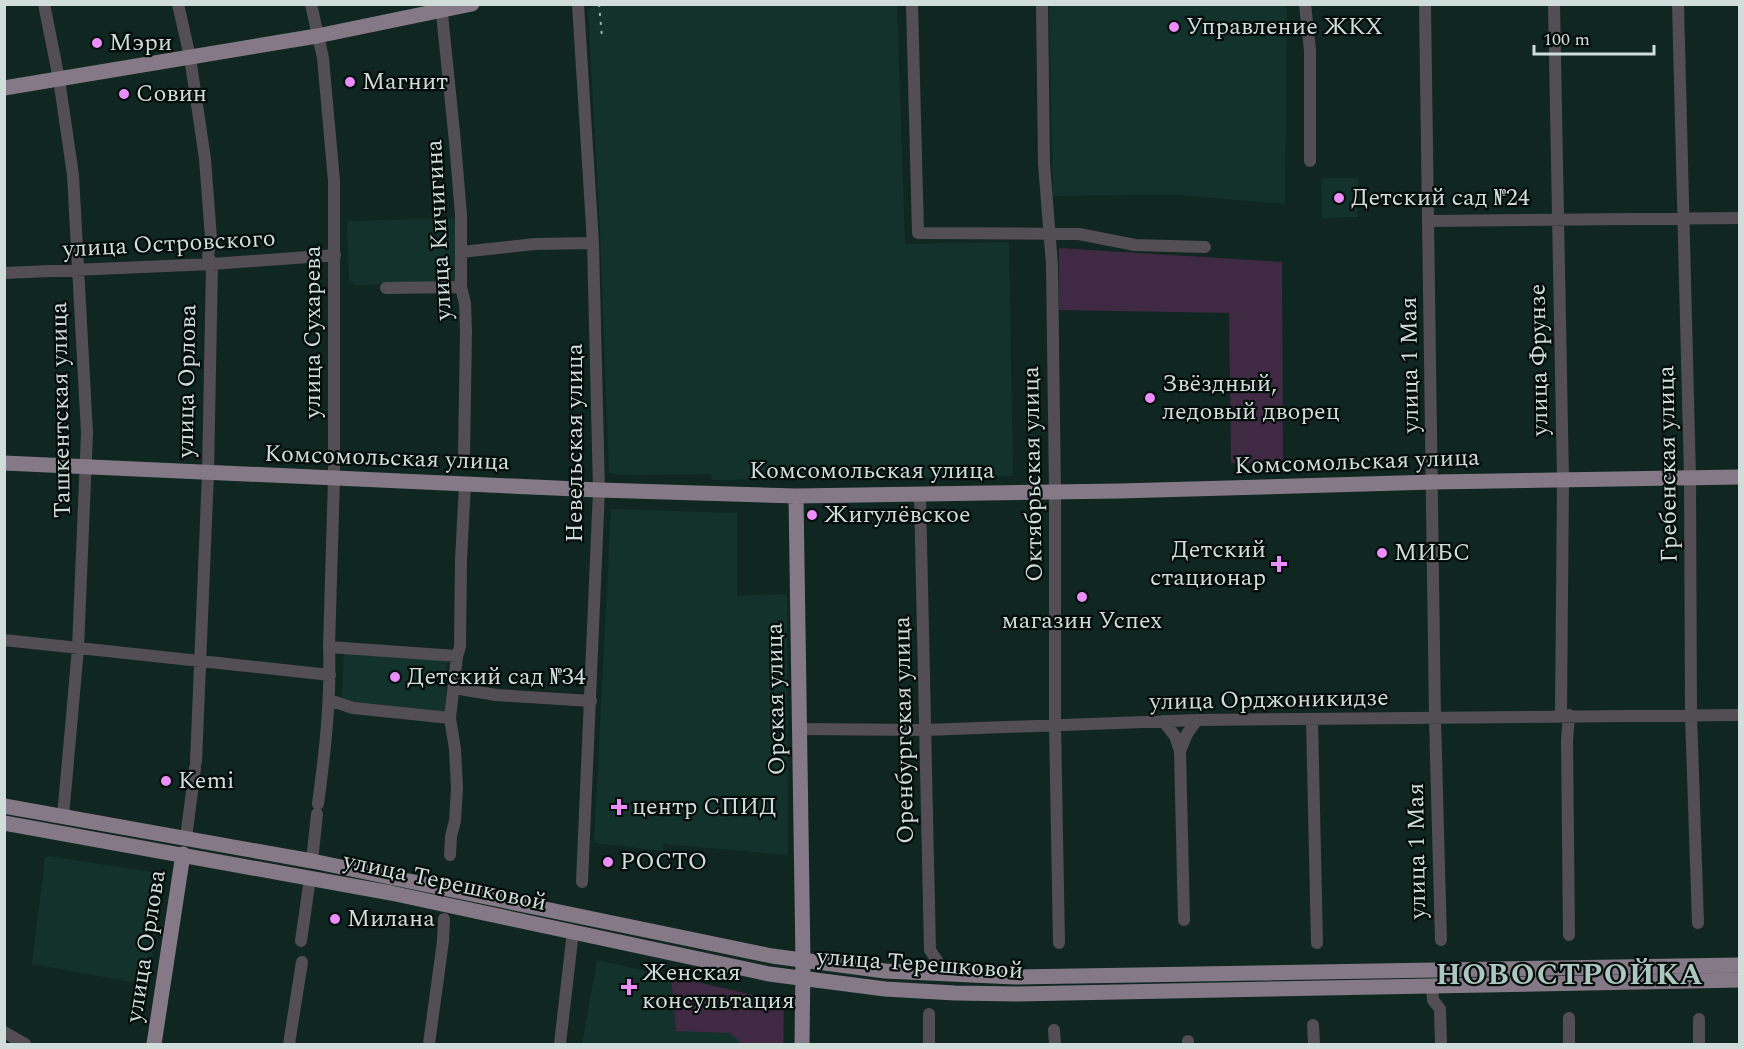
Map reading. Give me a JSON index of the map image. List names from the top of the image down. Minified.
{"streets":{"main road":["улица Орлова","Комсомольская улица","Орская улица","улица Терешковой"],"street":["улица Кичигина","улица Островского","улица Сухарева","улица Фрунзе","улица 1 Мая","Ташкентская улица","Невельская улица","Гребенская улица","Октябрьская улица","улица Орджоникидзе","Оренбургская улица"]},"crossings":[["улица Островского","улица Сухарева"],["улица Островского","улица Орлова"],["улица Островского","Ташкентская улица"],["улица Сухарева","Комсомольская улица"],["улица Сухарева","улица Терешковой"],["улица Фрунзе","Комсомольская улица"],["улица Фрунзе","улица Орджоникидзе"],["улица 1 Мая","Комсомольская улица"],["улица 1 Мая","улица Орджоникидзе"],["улица Орлова","Комсомольская улица"],["улица Орлова","улица Терешковой"],["Ташкентская улица","Комсомольская улица"],["Ташкентская улица","улица Терешковой"],["Невельская улица","Комсомольская улица"],["Комсомольская улица","Гребенская улица"],["Комсомольская улица","Октябрьская улица"],["Комсомольская улица","Орская улица"],["Комсомольская улица","Оренбургская улица"],["Гребенская улица","улица Орджоникидзе"],["Октябрьская улица","улица Орджоникидзе"],["Орская улица","улица Орджоникидзе"],["Орская улица","улица Терешковой"],["улица Орджоникидзе","Оренбургская улица"]],"districts":["НОВОСТРОЙКА"],"places":{"other":["Управление ЖКХ","Мэри","Магнит","Совин","Детский сад №24","Звёздный, ледовый дворец","Жигулёвское","МИБС","магазин Успех","Детский сад №34","Kemi","РОСТО","Милана"],"health":["Детский стационар","центр СПИД","Женская консультация"]},"scale_bar":"100 m"}
